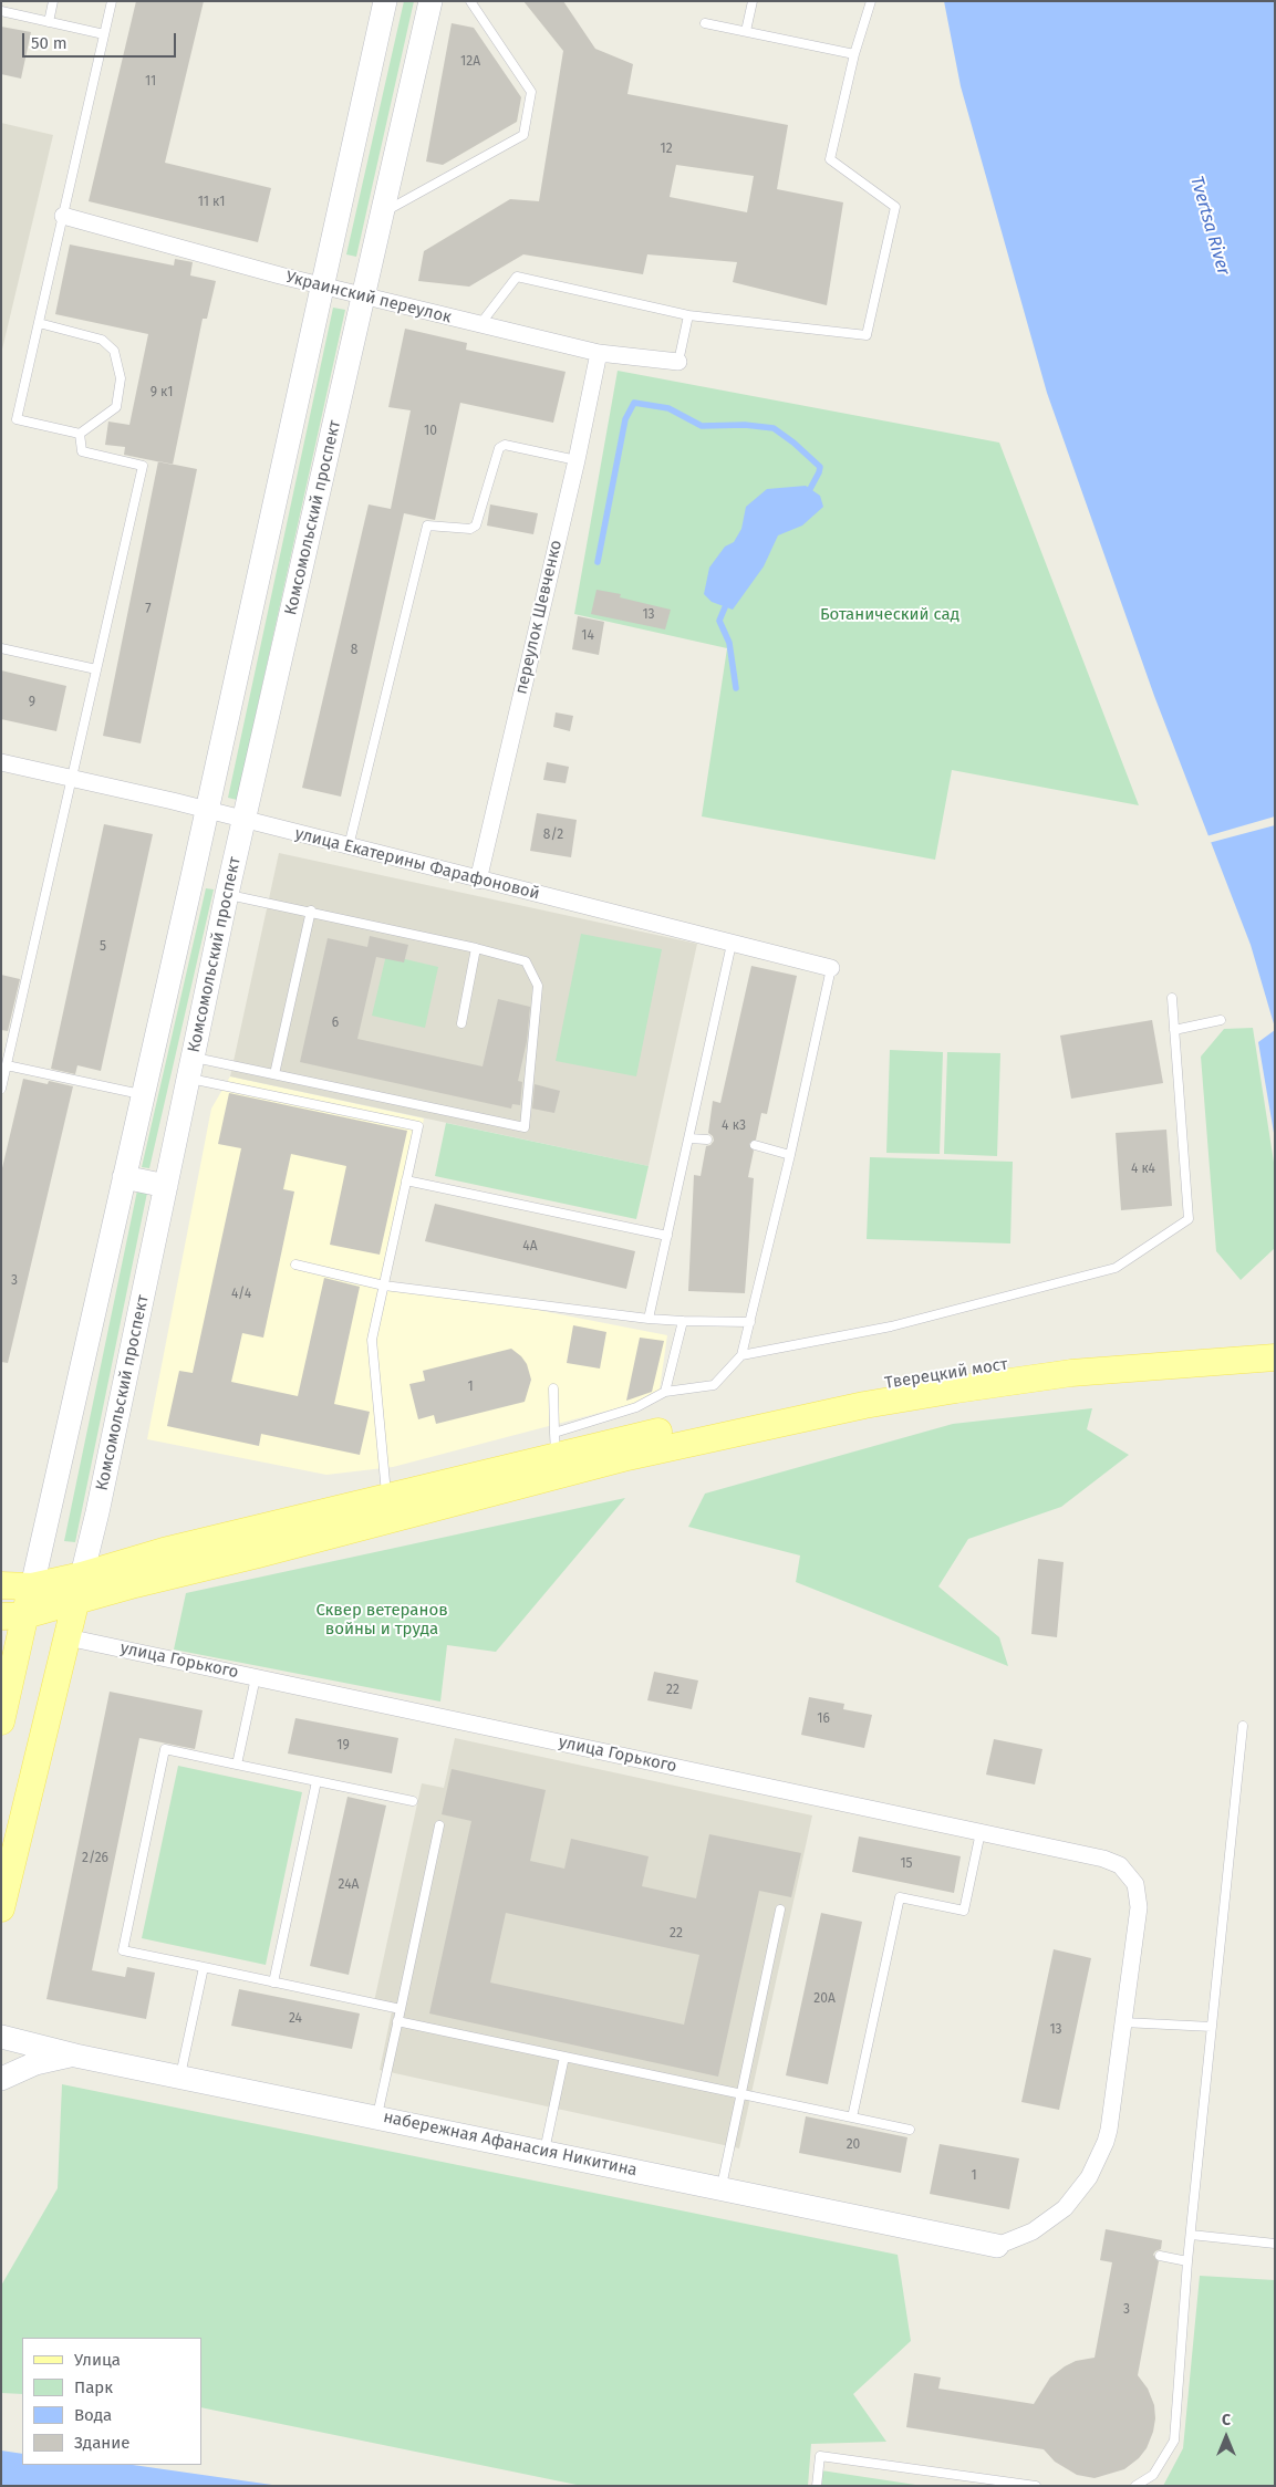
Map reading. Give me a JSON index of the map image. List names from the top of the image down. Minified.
{"streets":{"main road":["Комсомольский проспект","Тверецкий мост"],"street":["Украинский переулок","переулок Шевченко","улица Екатерины Фарафоновой","улица Горького","набережная Афанасия Никитина"]},"crossings":[["Украинский переулок","Комсомольский проспект"],["Украинский переулок","переулок Шевченко"],["Комсомольский проспект","улица Екатерины Фарафоновой"],["Комсомольский проспект","улица Горького"],["переулок Шевченко","улица Екатерины Фарафоновой"],["улица Горького","набережная Афанасия Никитина"]],"water":["Tvertsa River"],"parks":["Ботанический сад","Сквер ветеранов войны и труда"],"house_numbers":["12А","11","12","11 к1","9 к1","10","7","13","14","8","9","8/2","5","6","4 к3","4 к4","4А","3","4/4","1","22","16","19","2/26","15","24А","22","20А","24","13","20","1","3"],"legend":["Улица","Парк","Вода","Здание"],"scale_bar":"50 m","north":"top"}
